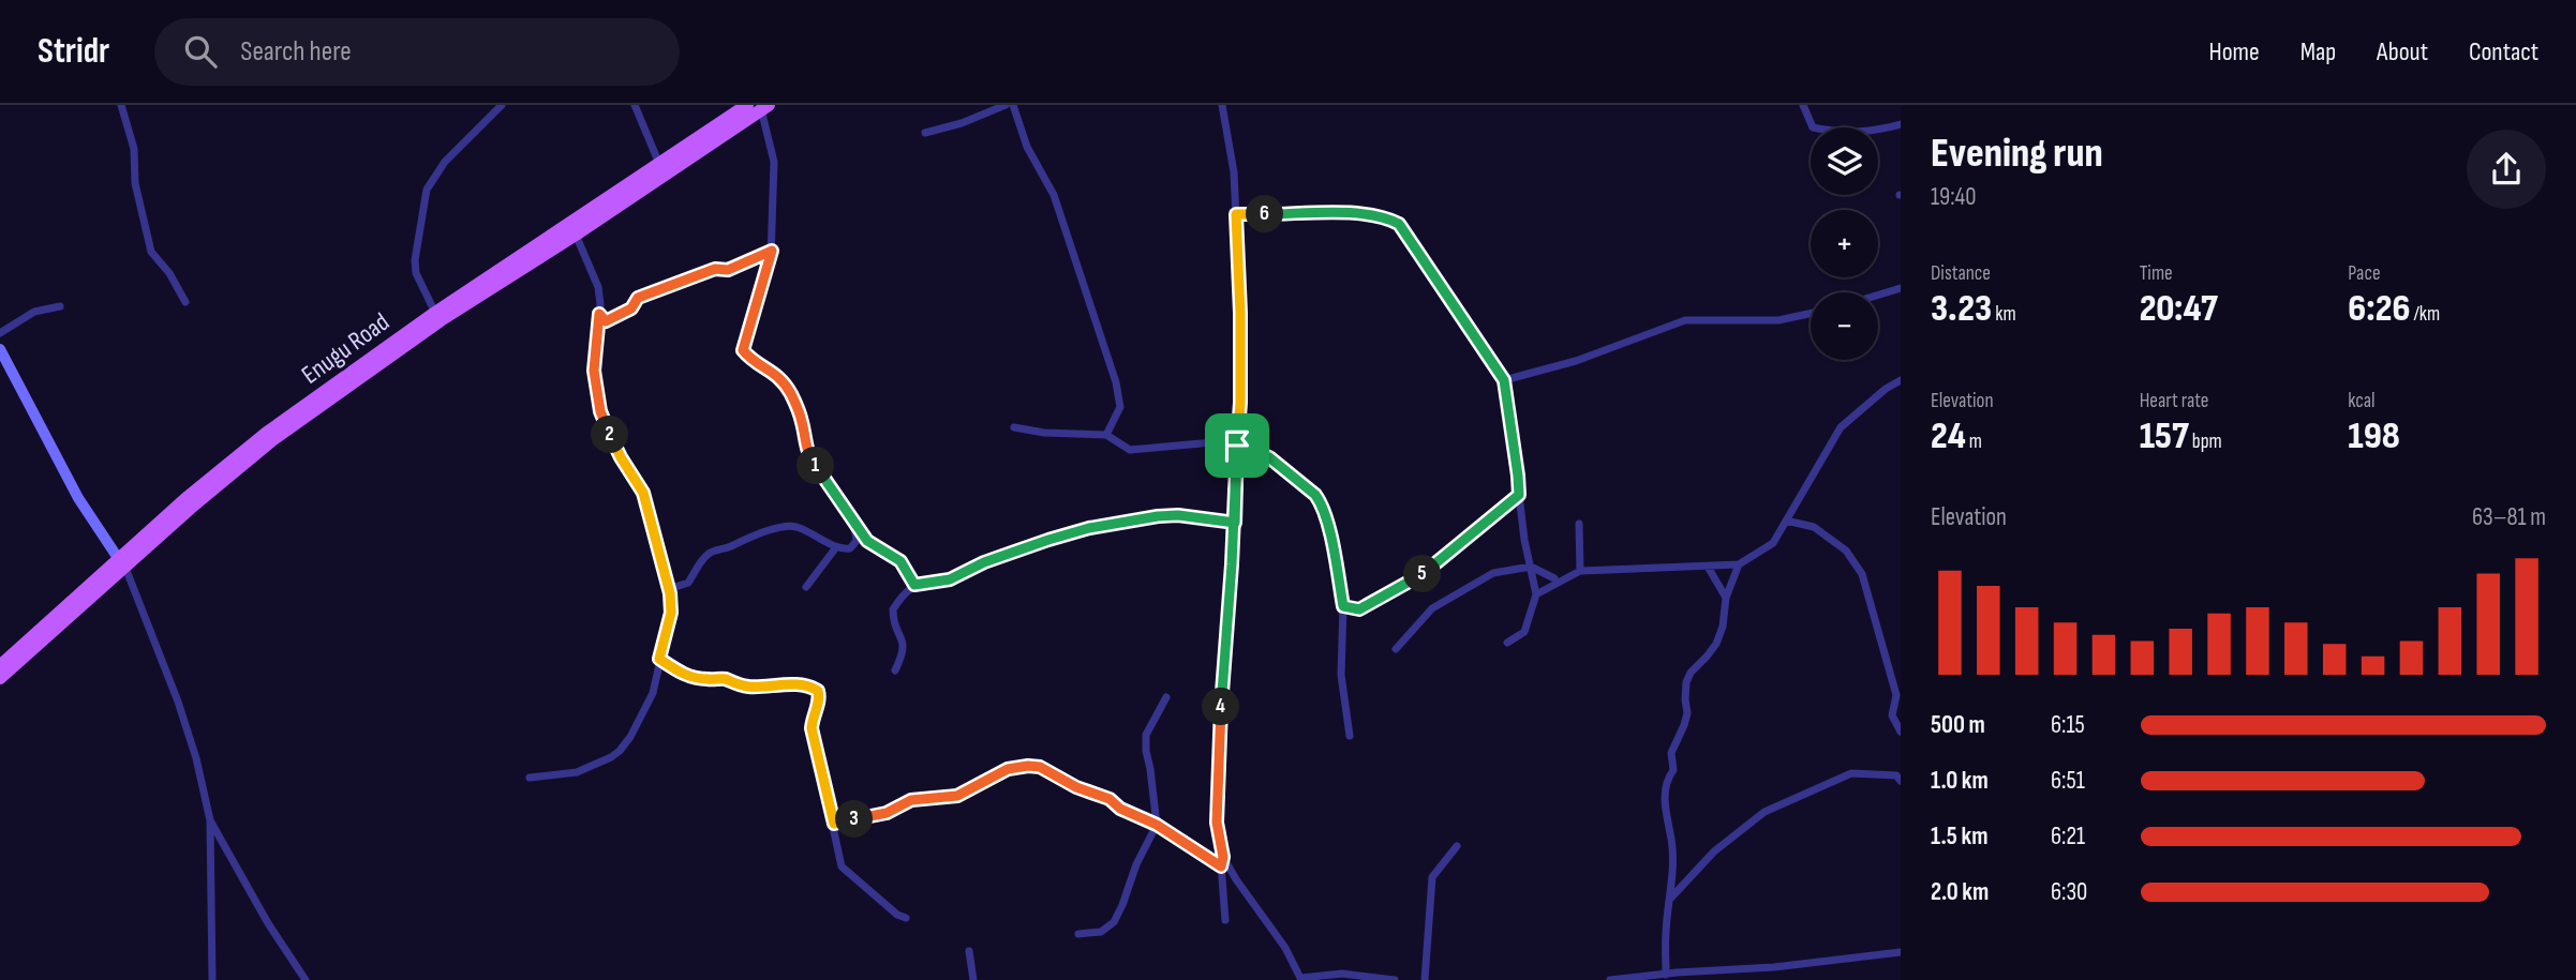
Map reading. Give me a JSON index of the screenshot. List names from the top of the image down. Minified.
{"streets":{"main road":["Enugu Road"]},"page":{"header":"Stridr","search":"Search here","nav":["Home","Map","About","Contact"],"heading":["Evening run","19:40"],"map_buttons":["+","−"],"pins":["6","2","1","5","4","3"],"stats":[["Distance","3.23 km"],["Time","20:47"],["Pace","6:26 /km"],["Elevation","24 m"],["Heart rate","157 bpm"],["kcal","198"]],"chart":["Elevation","63–81 m"],"list":[{"name":"500 m","note":"6:15"},{"name":"1.0 km","note":"6:51"},{"name":"1.5 km","note":"6:21"},{"name":"2.0 km","note":"6:30"}]}}
